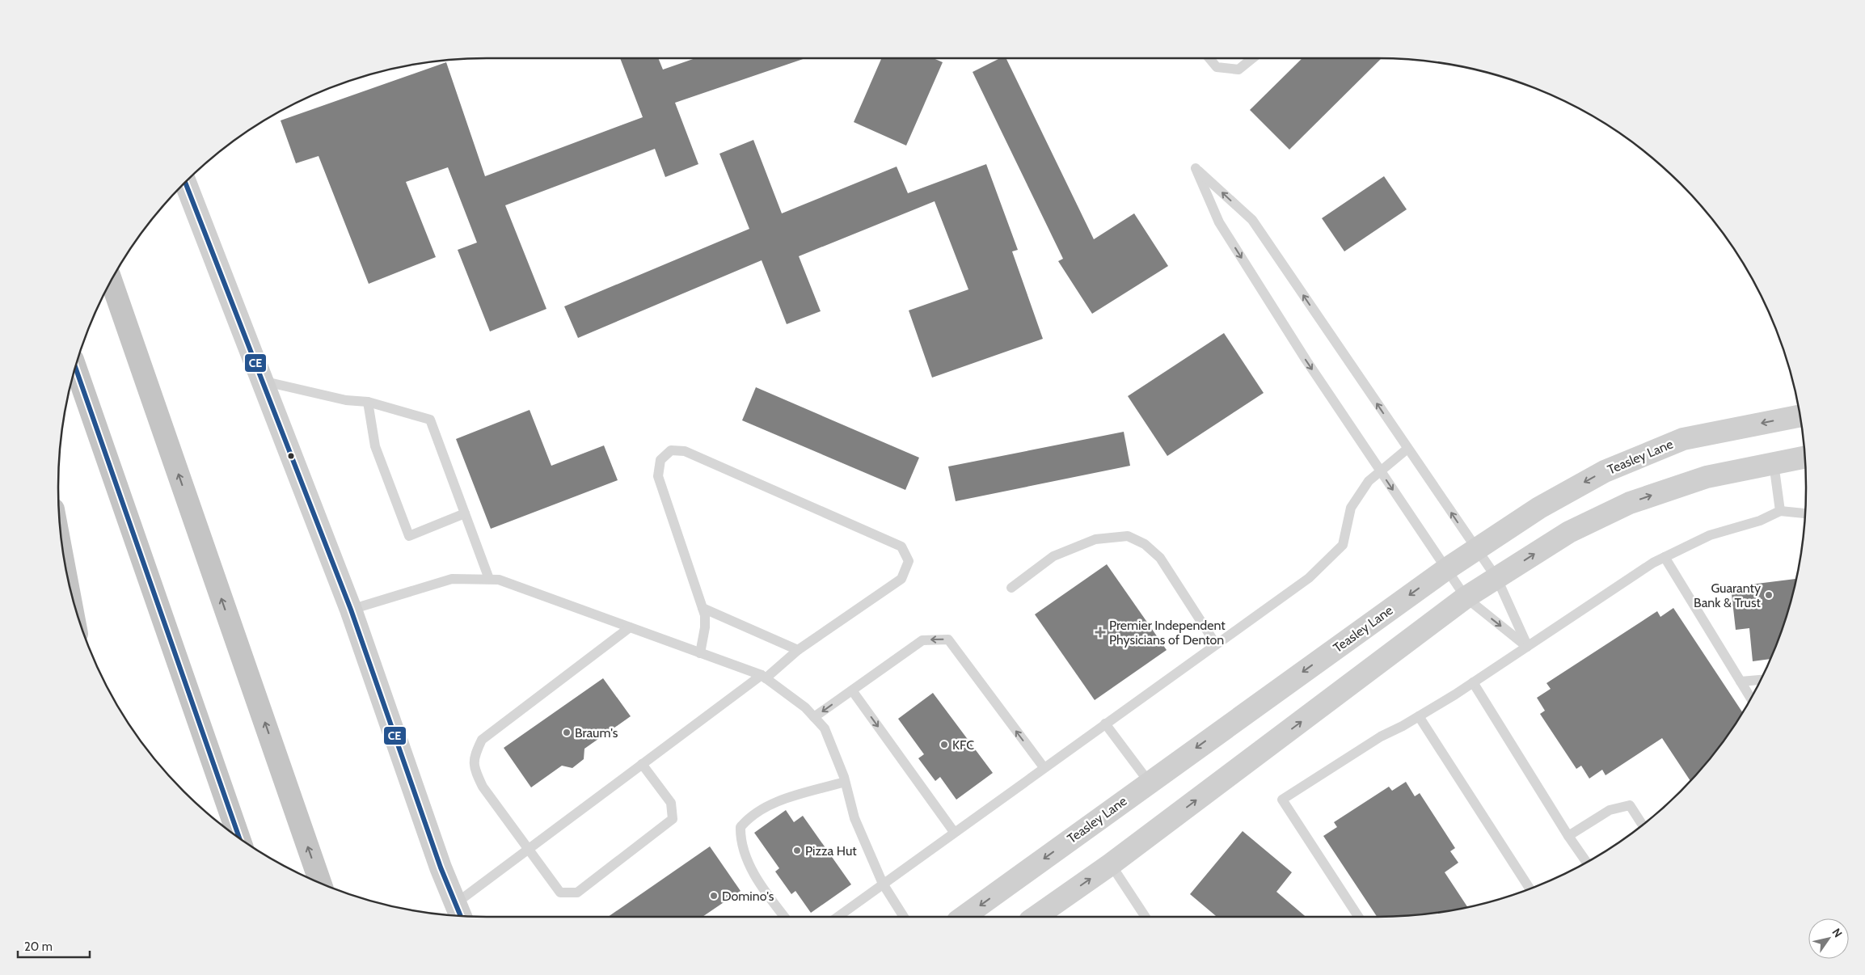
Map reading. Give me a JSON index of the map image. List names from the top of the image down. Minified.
{"streets":{"main road":["Teasley Lane"]},"places":{"other":["Guaranty Bank & Trust","Braum's","KFC","Pizza Hut","Domino's"],"health":["Premier Independent Physicians of Denton"]},"lines":["transit line CE"],"scale_bar":"20 m","north":"top right"}
